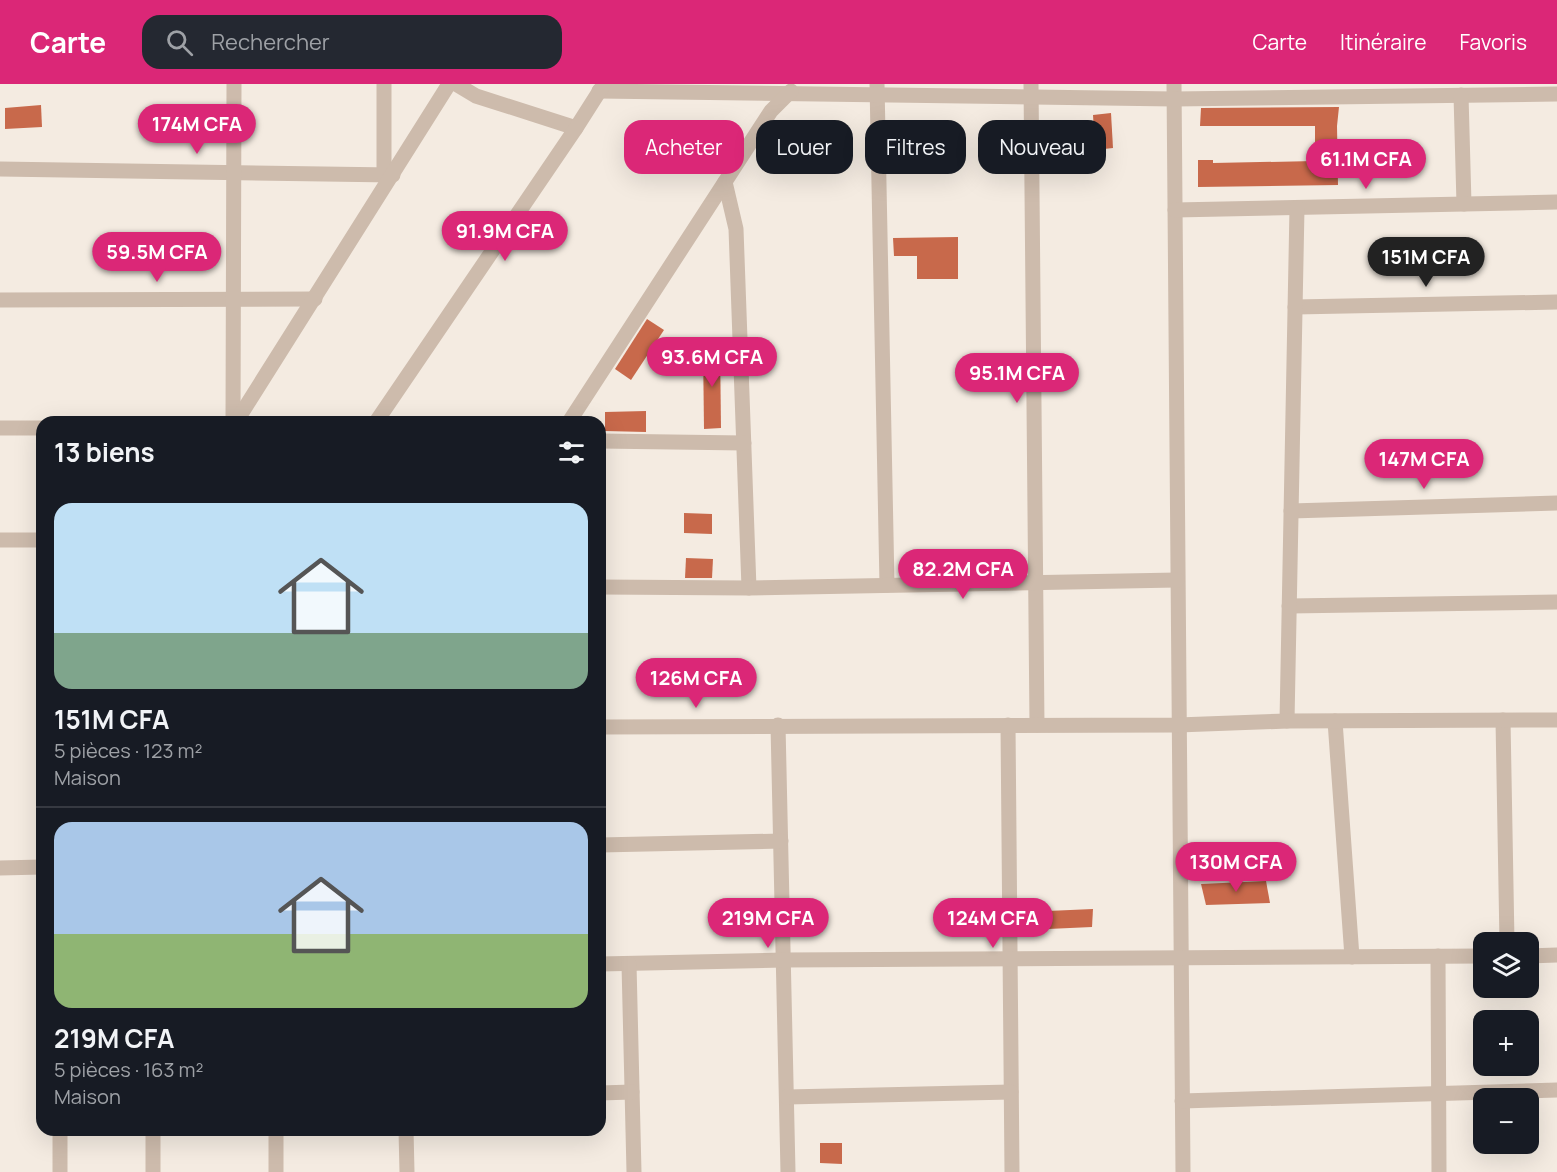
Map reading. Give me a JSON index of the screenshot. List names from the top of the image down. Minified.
{"page":{"header":"Carte","search":"Rechercher","nav":["Carte","Itinéraire","Favoris"],"price":["174M CFA","61.1M CFA","91.9M CFA","59.5M CFA","151M CFA","93.6M CFA","95.1M CFA","147M CFA","82.2M CFA","126M CFA","130M CFA","219M CFA","124M CFA"],"chip":["Acheter","Louer","Filtres","Nouveau"],"heading":"13 biens","list":[{"name":"151M CFA","note":"5 pièces · 123 m² · Maison"},{"name":"219M CFA","note":"5 pièces · 163 m² · Maison"}],"map_buttons":["+","−"]}}
